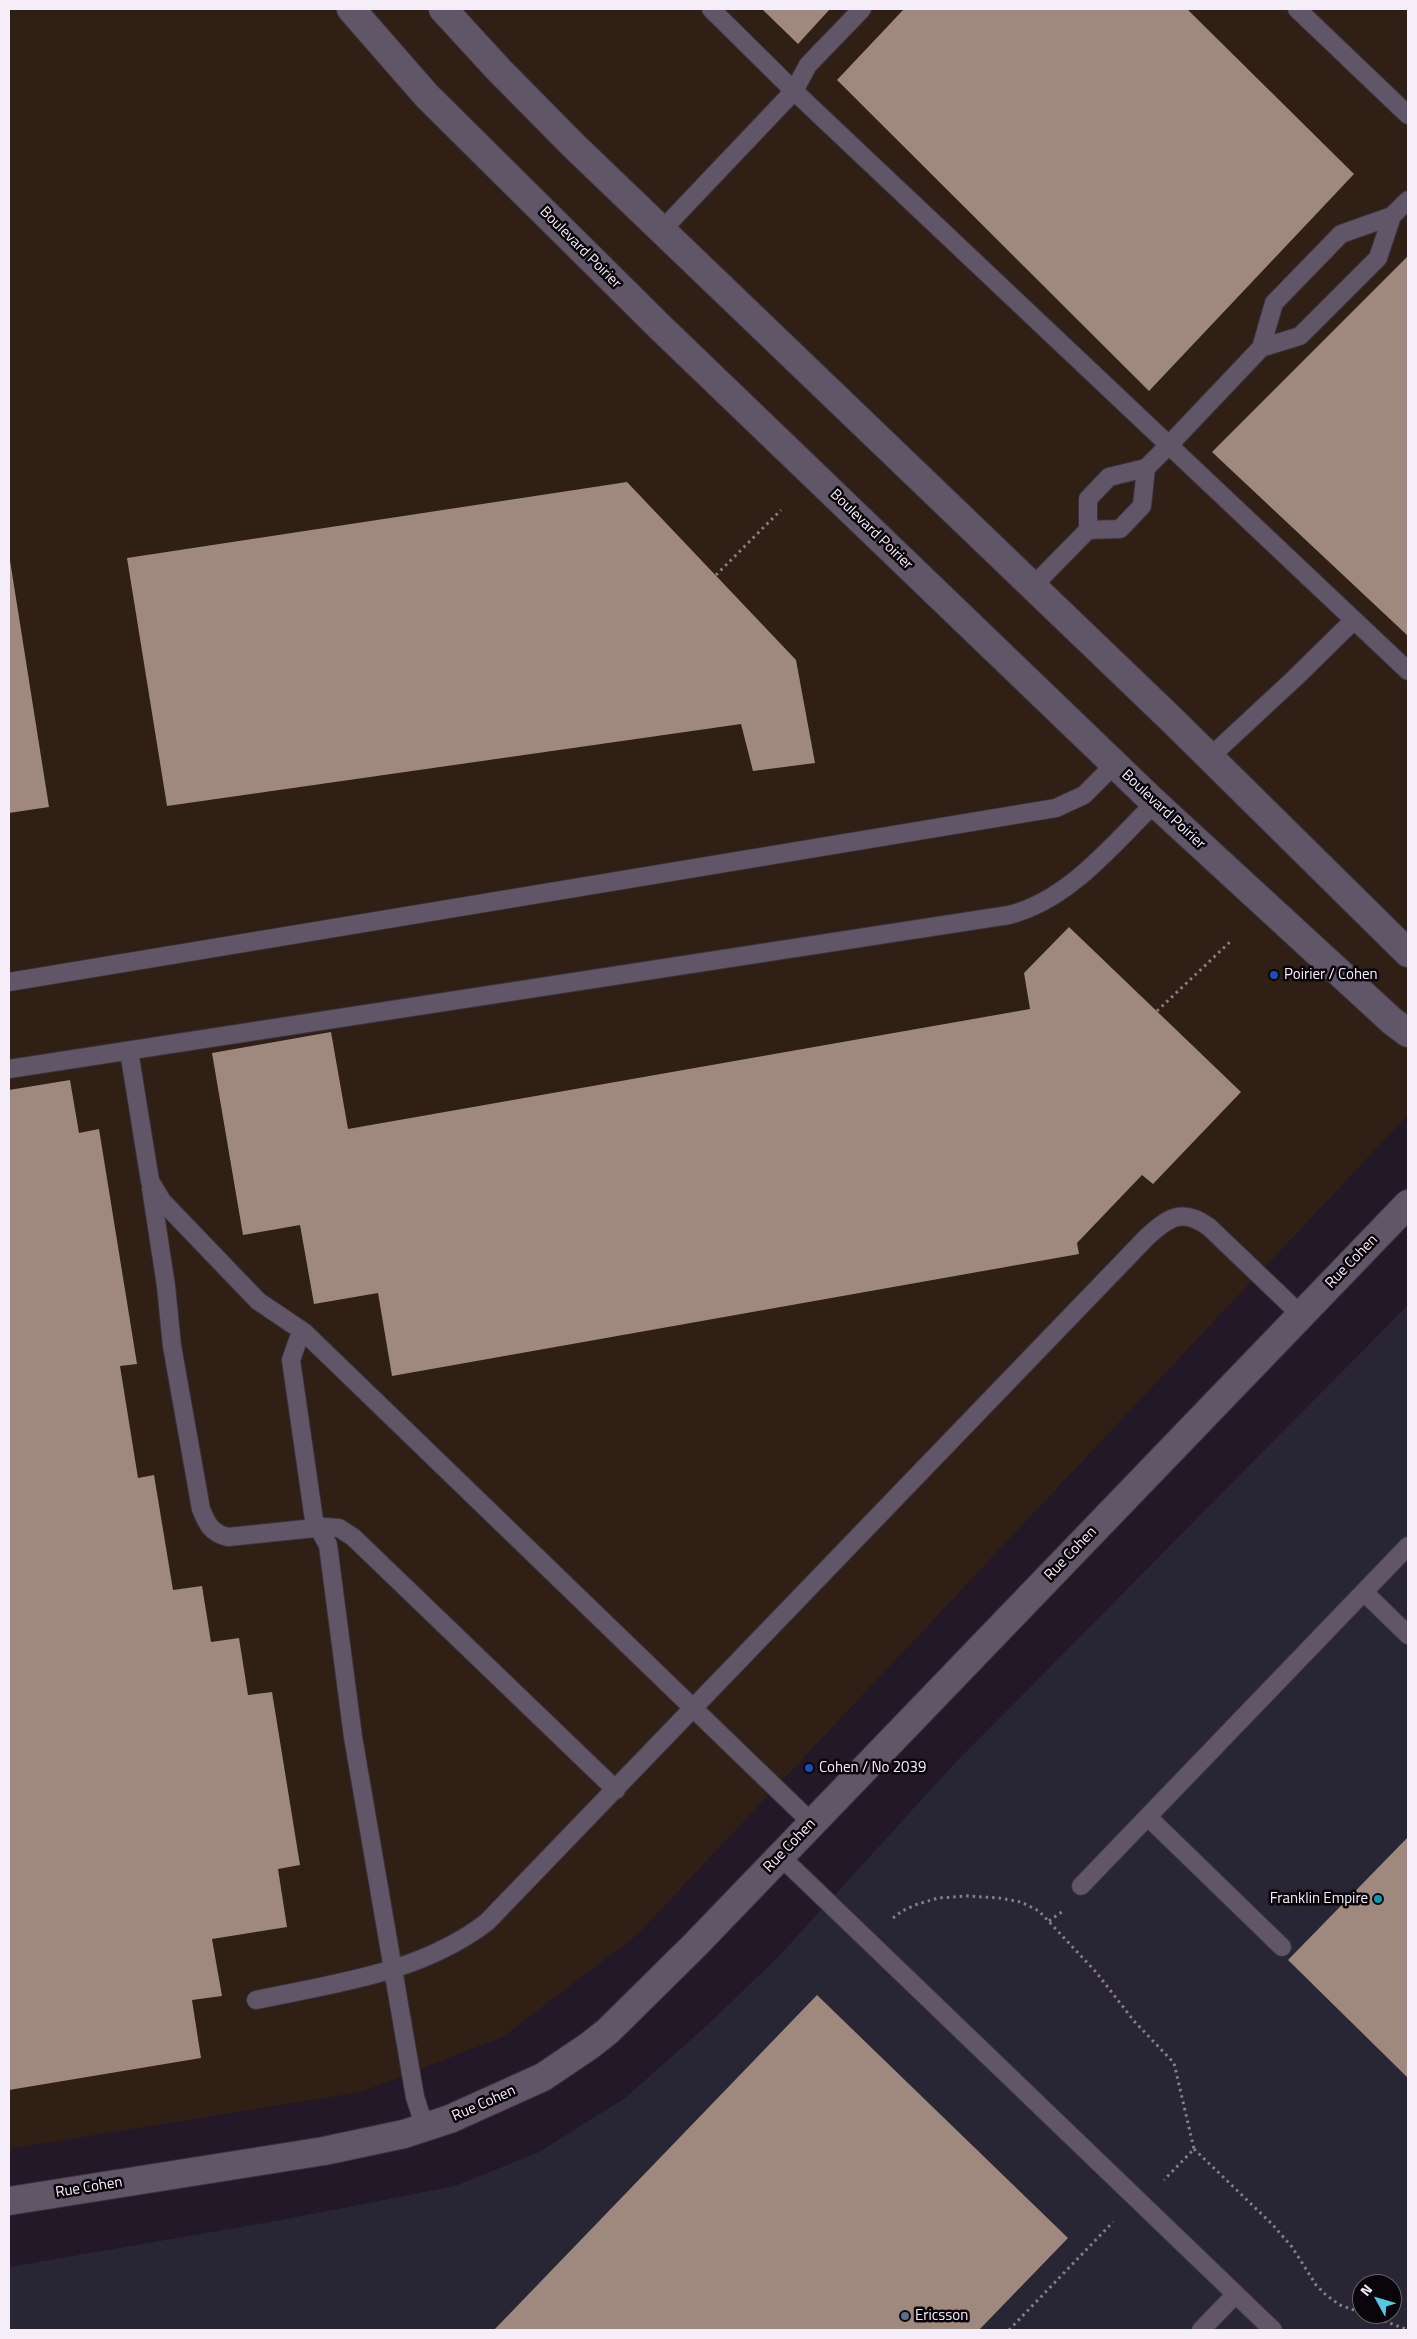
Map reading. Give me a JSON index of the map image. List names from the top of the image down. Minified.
{"streets":{"street":["Boulevard Poirier","Rue Cohen"]},"places":["Poirier / Cohen","Cohen / No 2039","Franklin Empire","Ericsson"],"north":"top left"}
